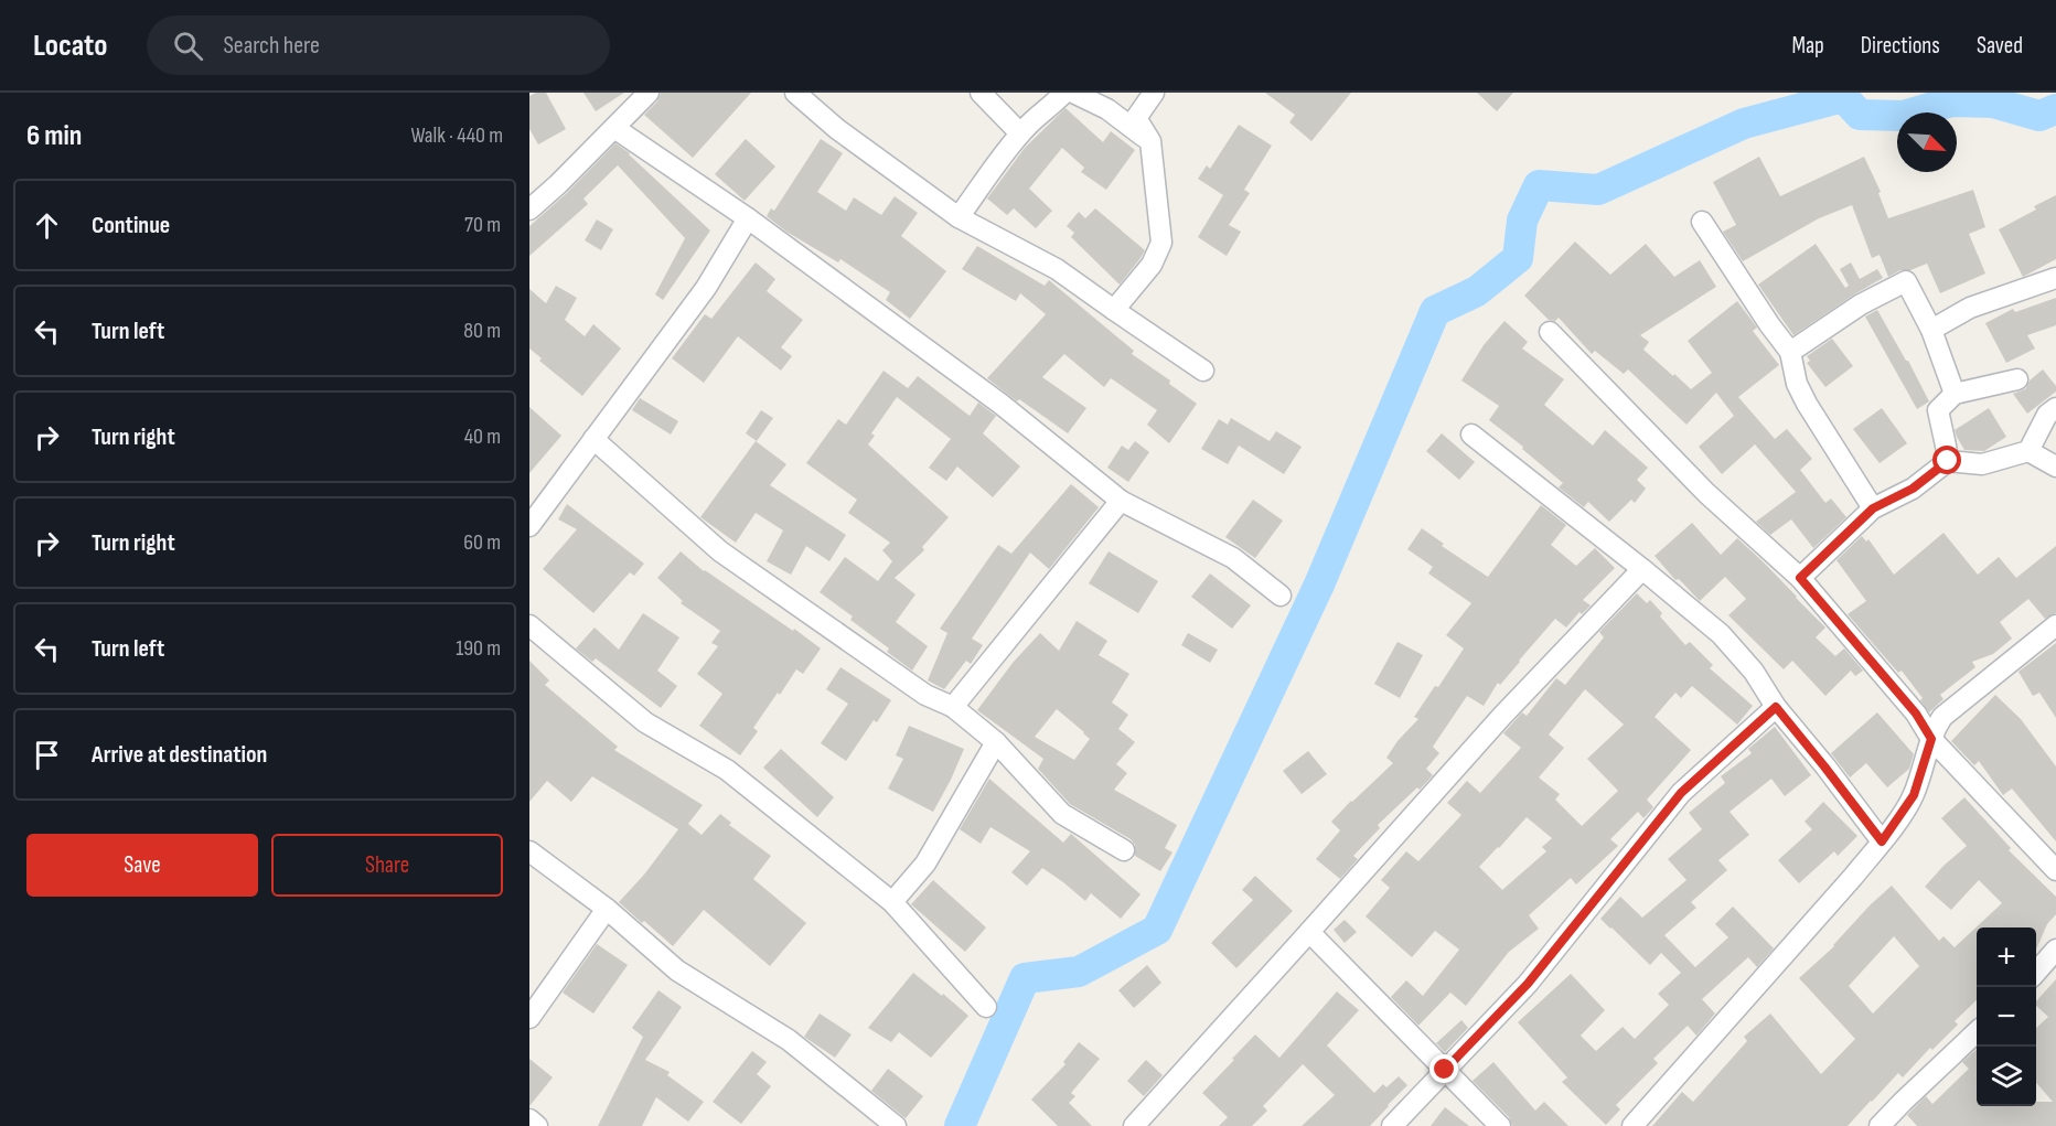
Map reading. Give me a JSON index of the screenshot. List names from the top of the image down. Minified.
{"north":"bottom right","page":{"header":"Locato","search":"Search here","nav":["Map","Directions","Saved"],"heading":["6 min","Walk · 440 m"],"list":[["Continue","70 m"],["Turn left","80 m"],["Turn right","40 m"],["Turn right","60 m"],["Turn left","190 m"],"Arrive at destination"],"buttons":["Save","Share"],"map_buttons":["+","−"]}}
